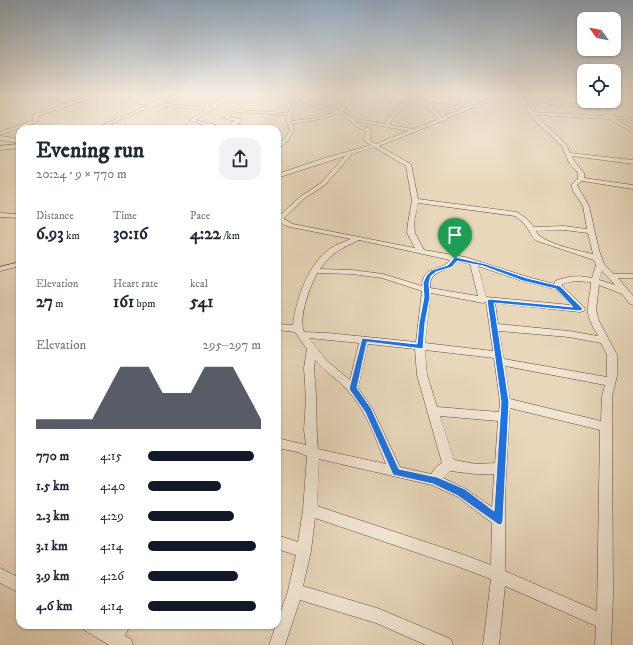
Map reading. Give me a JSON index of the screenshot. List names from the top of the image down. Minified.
{"north":"top left","page":{"heading":["Evening run","20:24 · 9 × 770 m"],"stats":[["Distance","6.93 km"],["Time","30:16"],["Pace","4:22 /km"],["Elevation","27 m"],["Heart rate","161 bpm"],["kcal","541"]],"chart":["Elevation","295–297 m"],"list":[{"name":"770 m","note":"4:15"},{"name":"1.5 km","note":"4:40"},{"name":"2.3 km","note":"4:29"},{"name":"3.1 km","note":"4:14"},{"name":"3.9 km","note":"4:26"},{"name":"4.6 km","note":"4:14"}]}}
